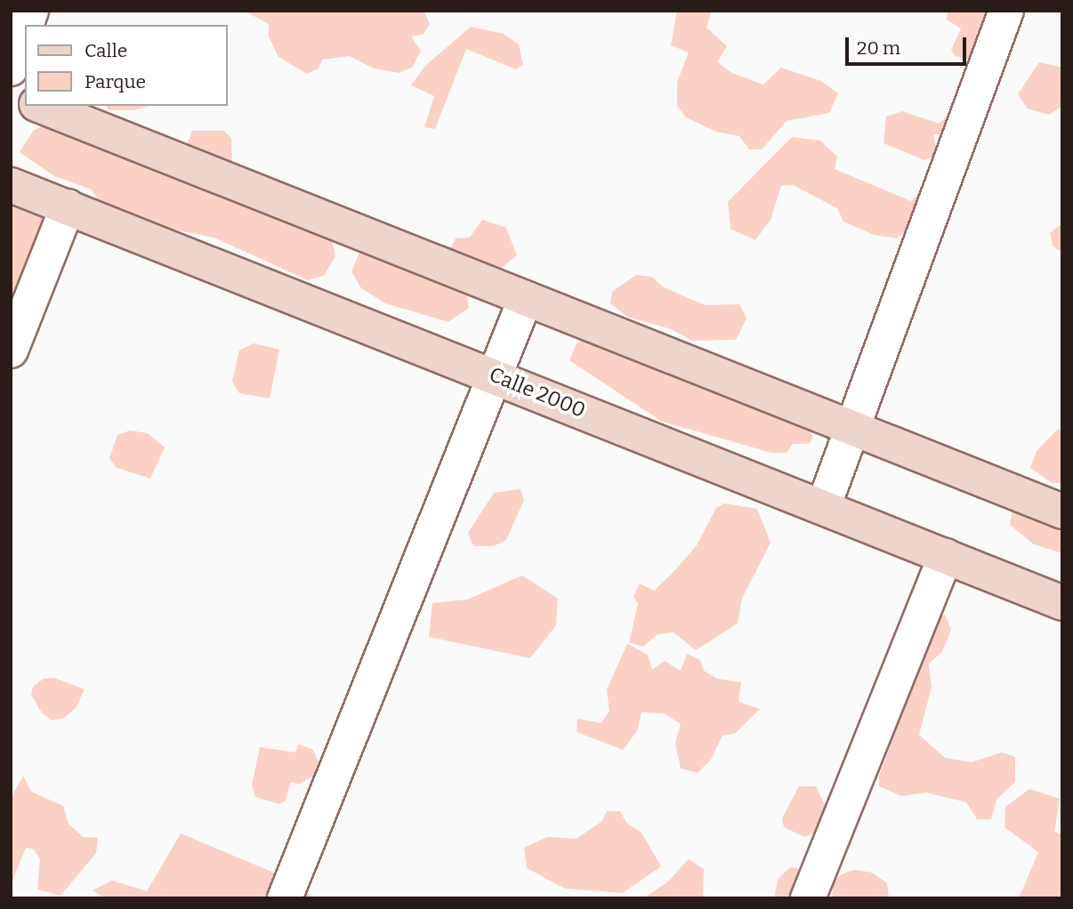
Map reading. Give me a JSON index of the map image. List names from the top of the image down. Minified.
{"streets":{"street":["Calle 2000"]},"legend":["Calle","Parque"],"scale_bar":"20 m"}
